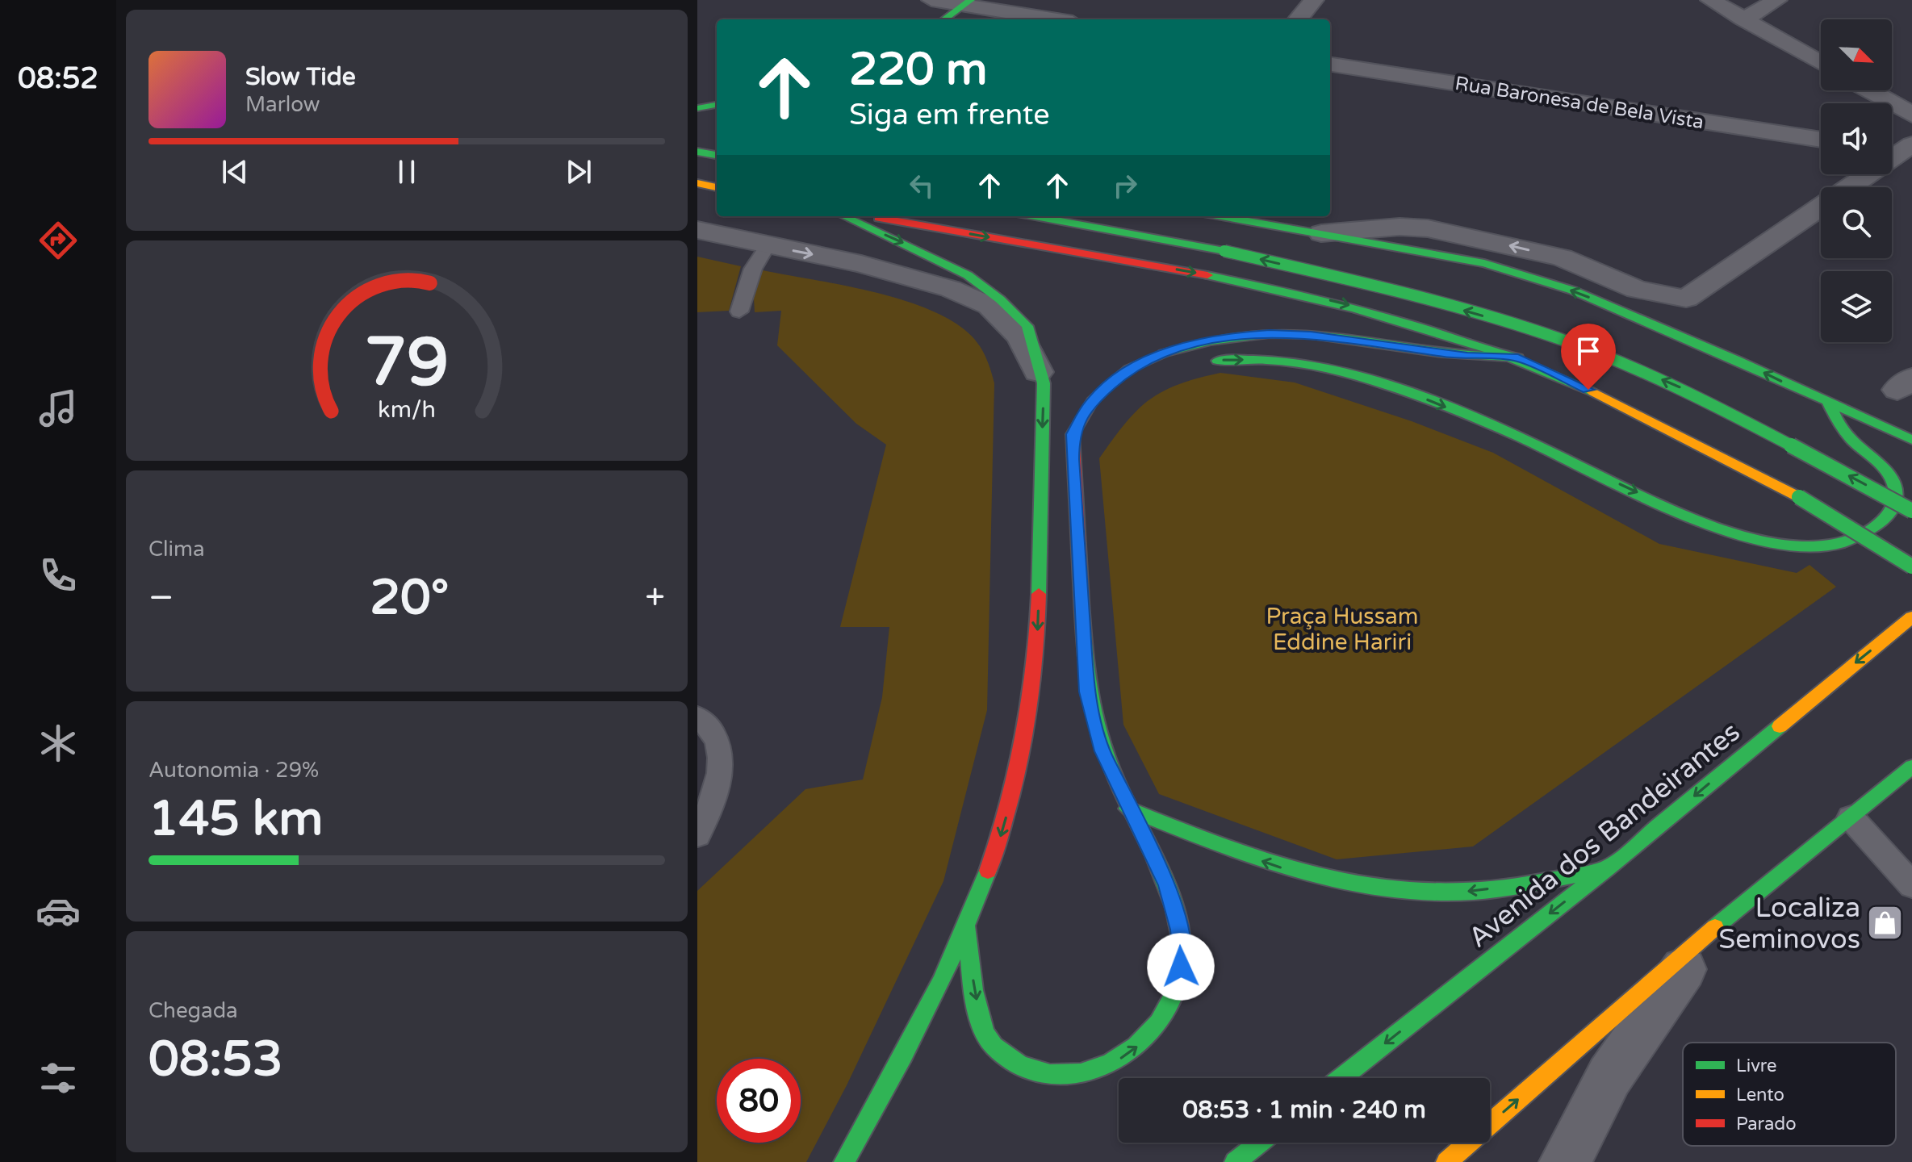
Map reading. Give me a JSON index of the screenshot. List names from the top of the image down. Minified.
{"streets":{"main road":["Avenida dos Bandeirantes"],"street":["Rua Baronesa de Bela Vista"]},"parks":["Praça Hussam Eddine Hariri"],"places":{"shop":["Localiza Seminovos"]},"legend":["Livre","Lento","Parado"],"north":"bottom right","page":{"tabs":"08:52","turn":["220 m","Siga em frente"],"song":["Slow Tide","Marlow"],"tile":["Clima",["Autonomia · 29%","145 km"],["Chegada","08:53"]],"heat":["−","20°","+"],"limit":"80","trip":"08:53 · 1 min · 240 m","gauge":["79","km/h"]}}
